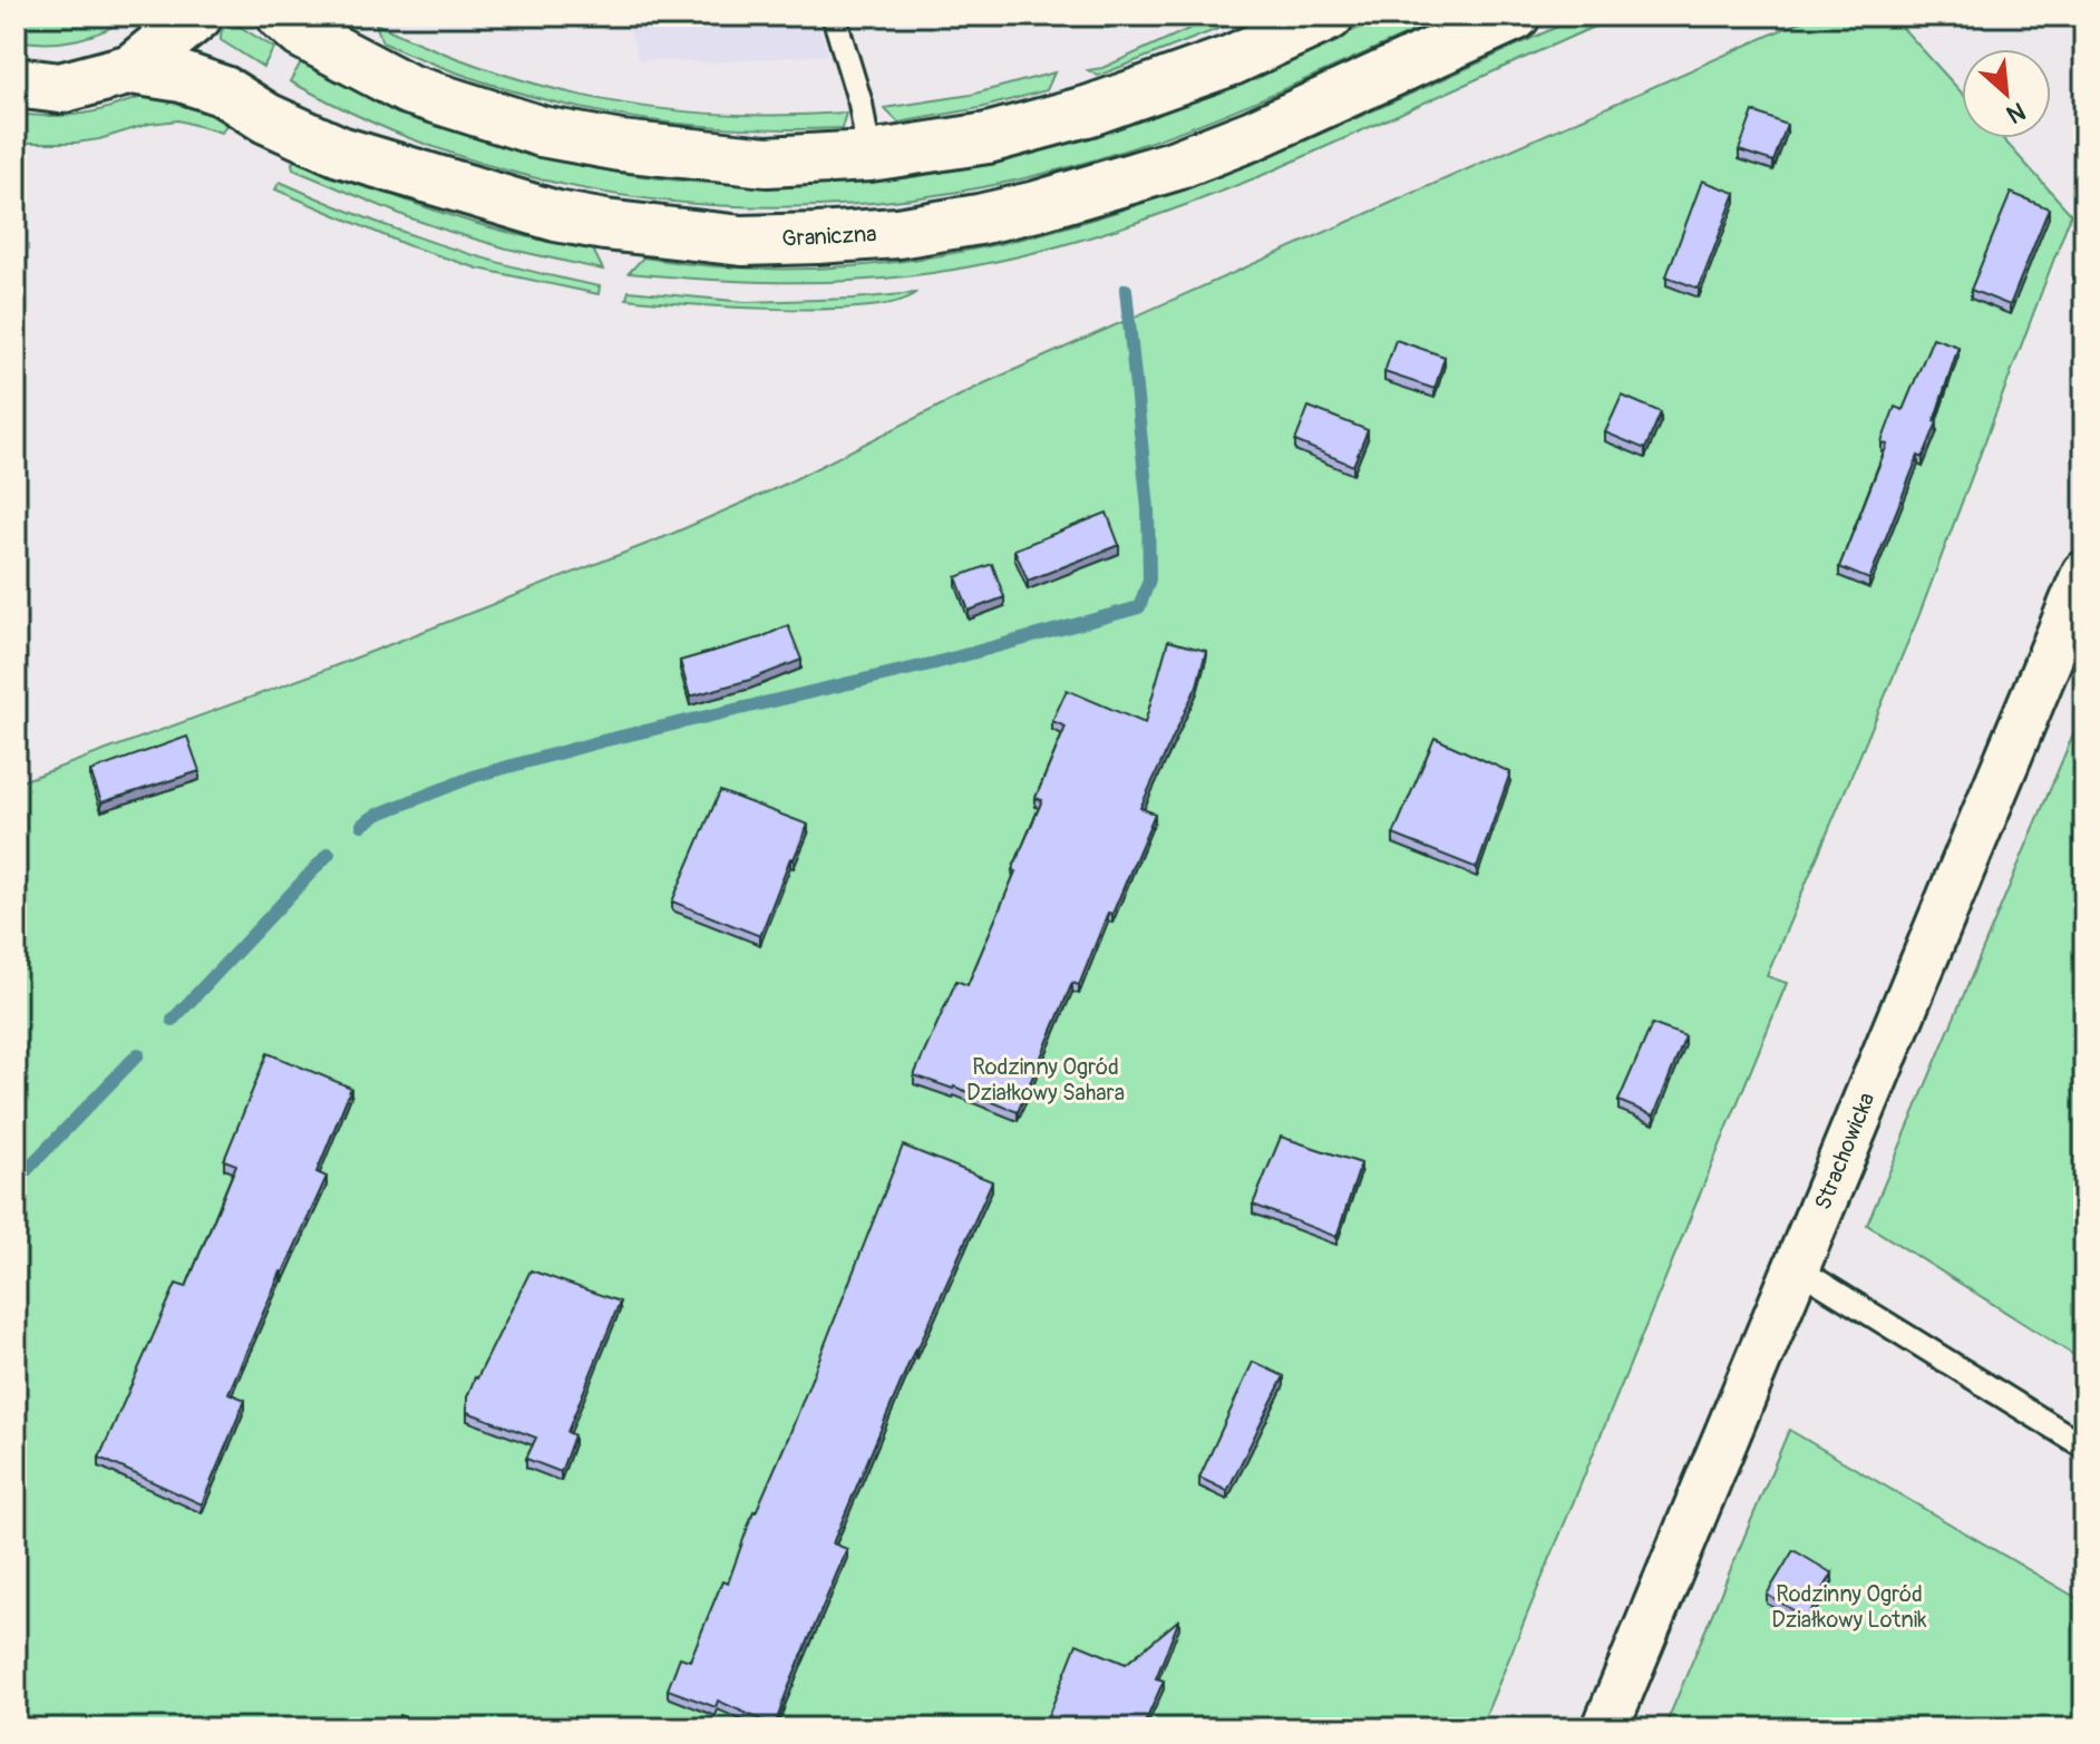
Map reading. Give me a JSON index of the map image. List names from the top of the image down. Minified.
{"streets":{"main road":["Graniczna"],"street":["Strachowicka"]},"parks":["Rodzinny Ogród Działkowy Sahara","Rodzinny Ogród Działkowy Lotnik"],"north":"bottom right"}
